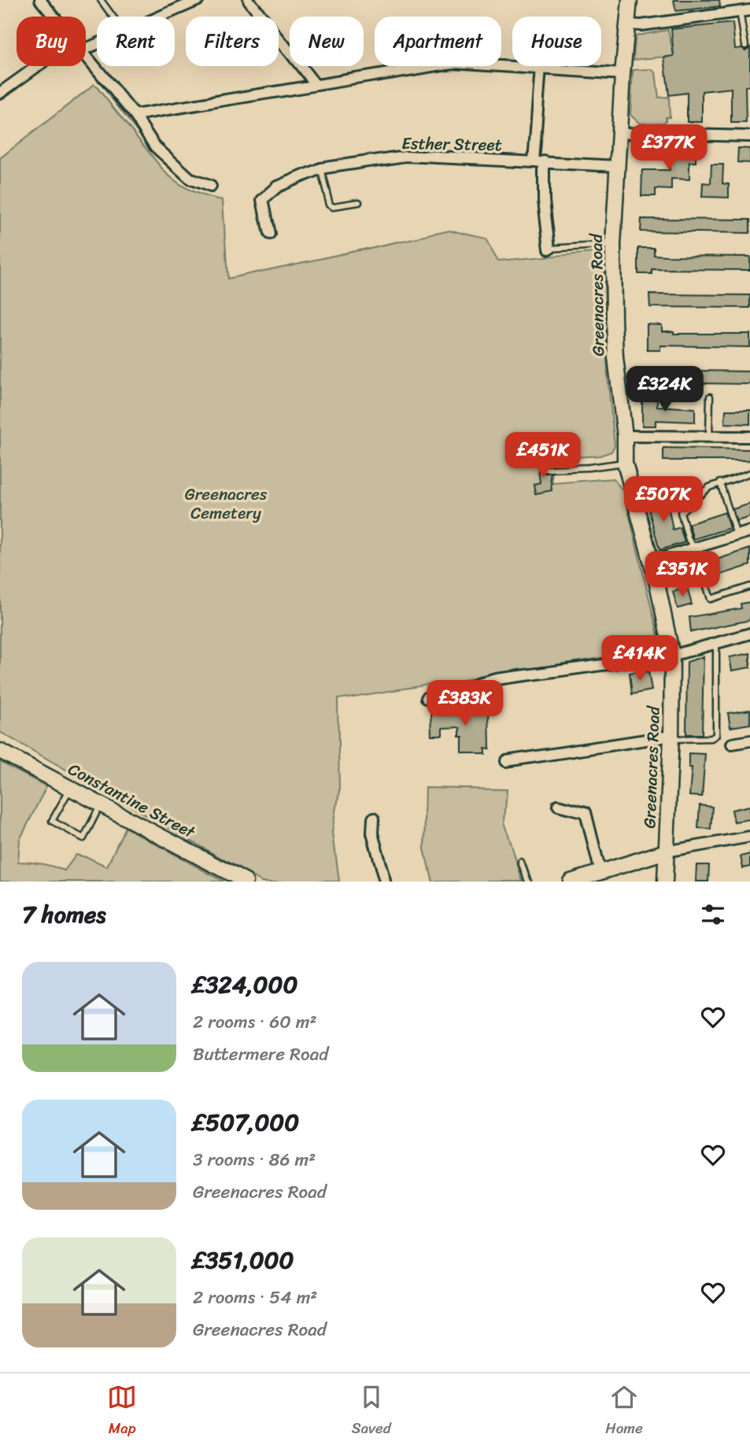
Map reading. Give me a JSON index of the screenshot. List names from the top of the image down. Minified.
{"streets":{"street":["Esther Street","Greenacres Road","Constantine Street"]},"crossings":[["Esther Street","Greenacres Road"]],"parks":["Greenacres Cemetery"],"page":{"chip":["Buy","Rent","Filters","New","Apartment","House"],"price":["£377K","£324K","£451K","£507K","£351K","£414K","£383K"],"heading":"7 homes","list":[{"name":"£324,000","note":"2 rooms · 60 m² · Buttermere Road"},{"name":"£507,000","note":"3 rooms · 86 m² · Greenacres Road"},{"name":"£351,000","note":"2 rooms · 54 m² · Greenacres Road"}],"tabs":["Map","Saved","Home"]}}
